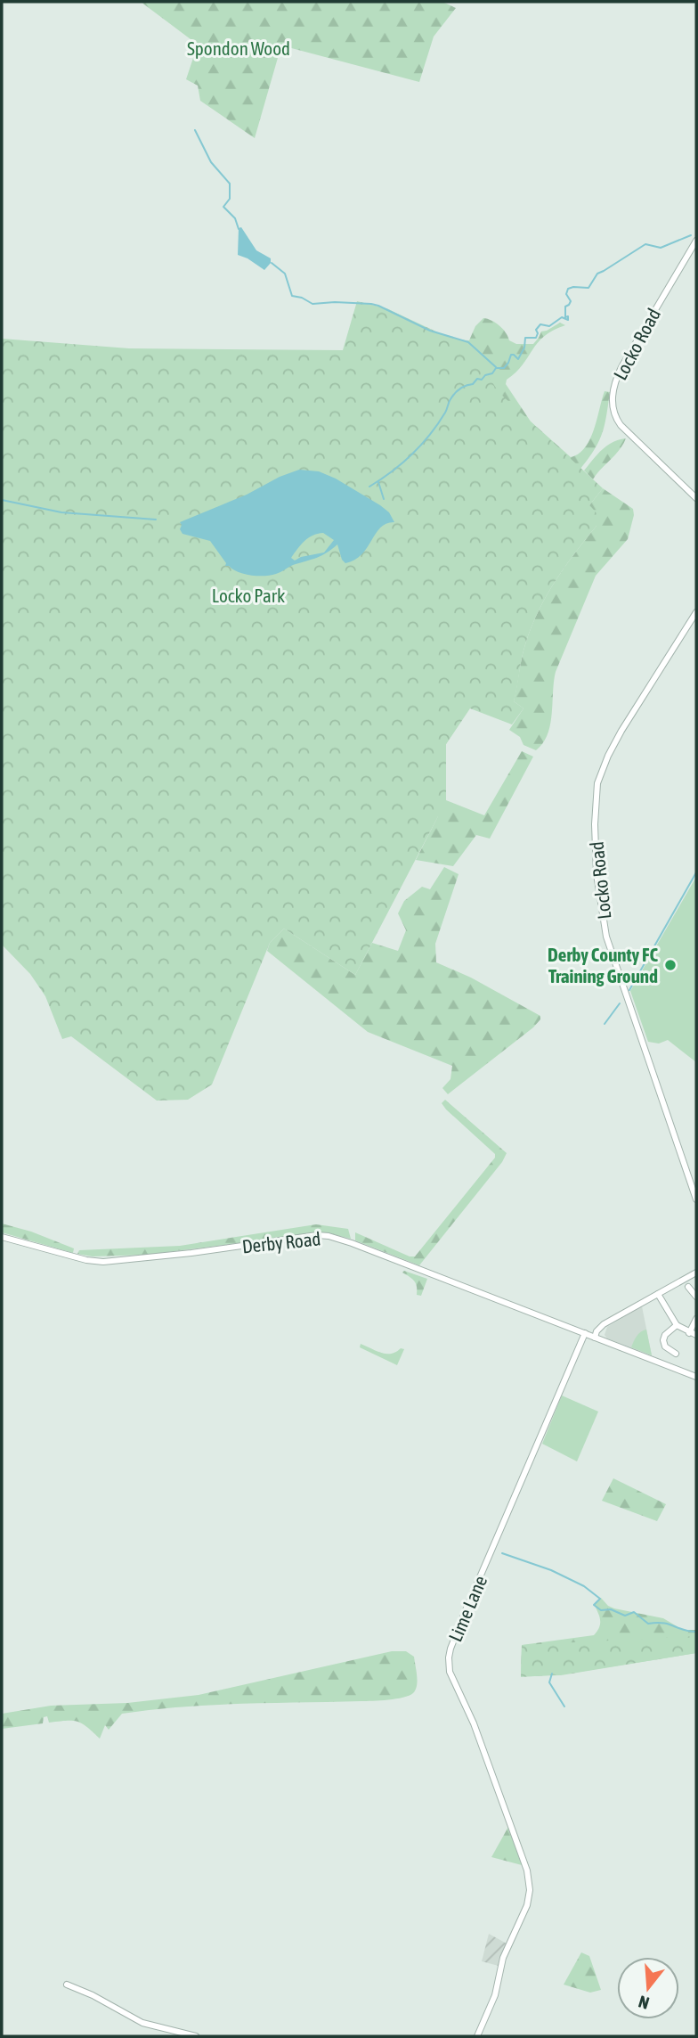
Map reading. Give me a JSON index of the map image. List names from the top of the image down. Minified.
{"streets":{"street":["Locko Road","Derby Road","Lime Lane"]},"crossings":[["Derby Road","Lime Lane"]],"parks":["Spondon Wood","Locko Park"],"places":["Derby County FC Training Ground"],"north":"bottom"}
